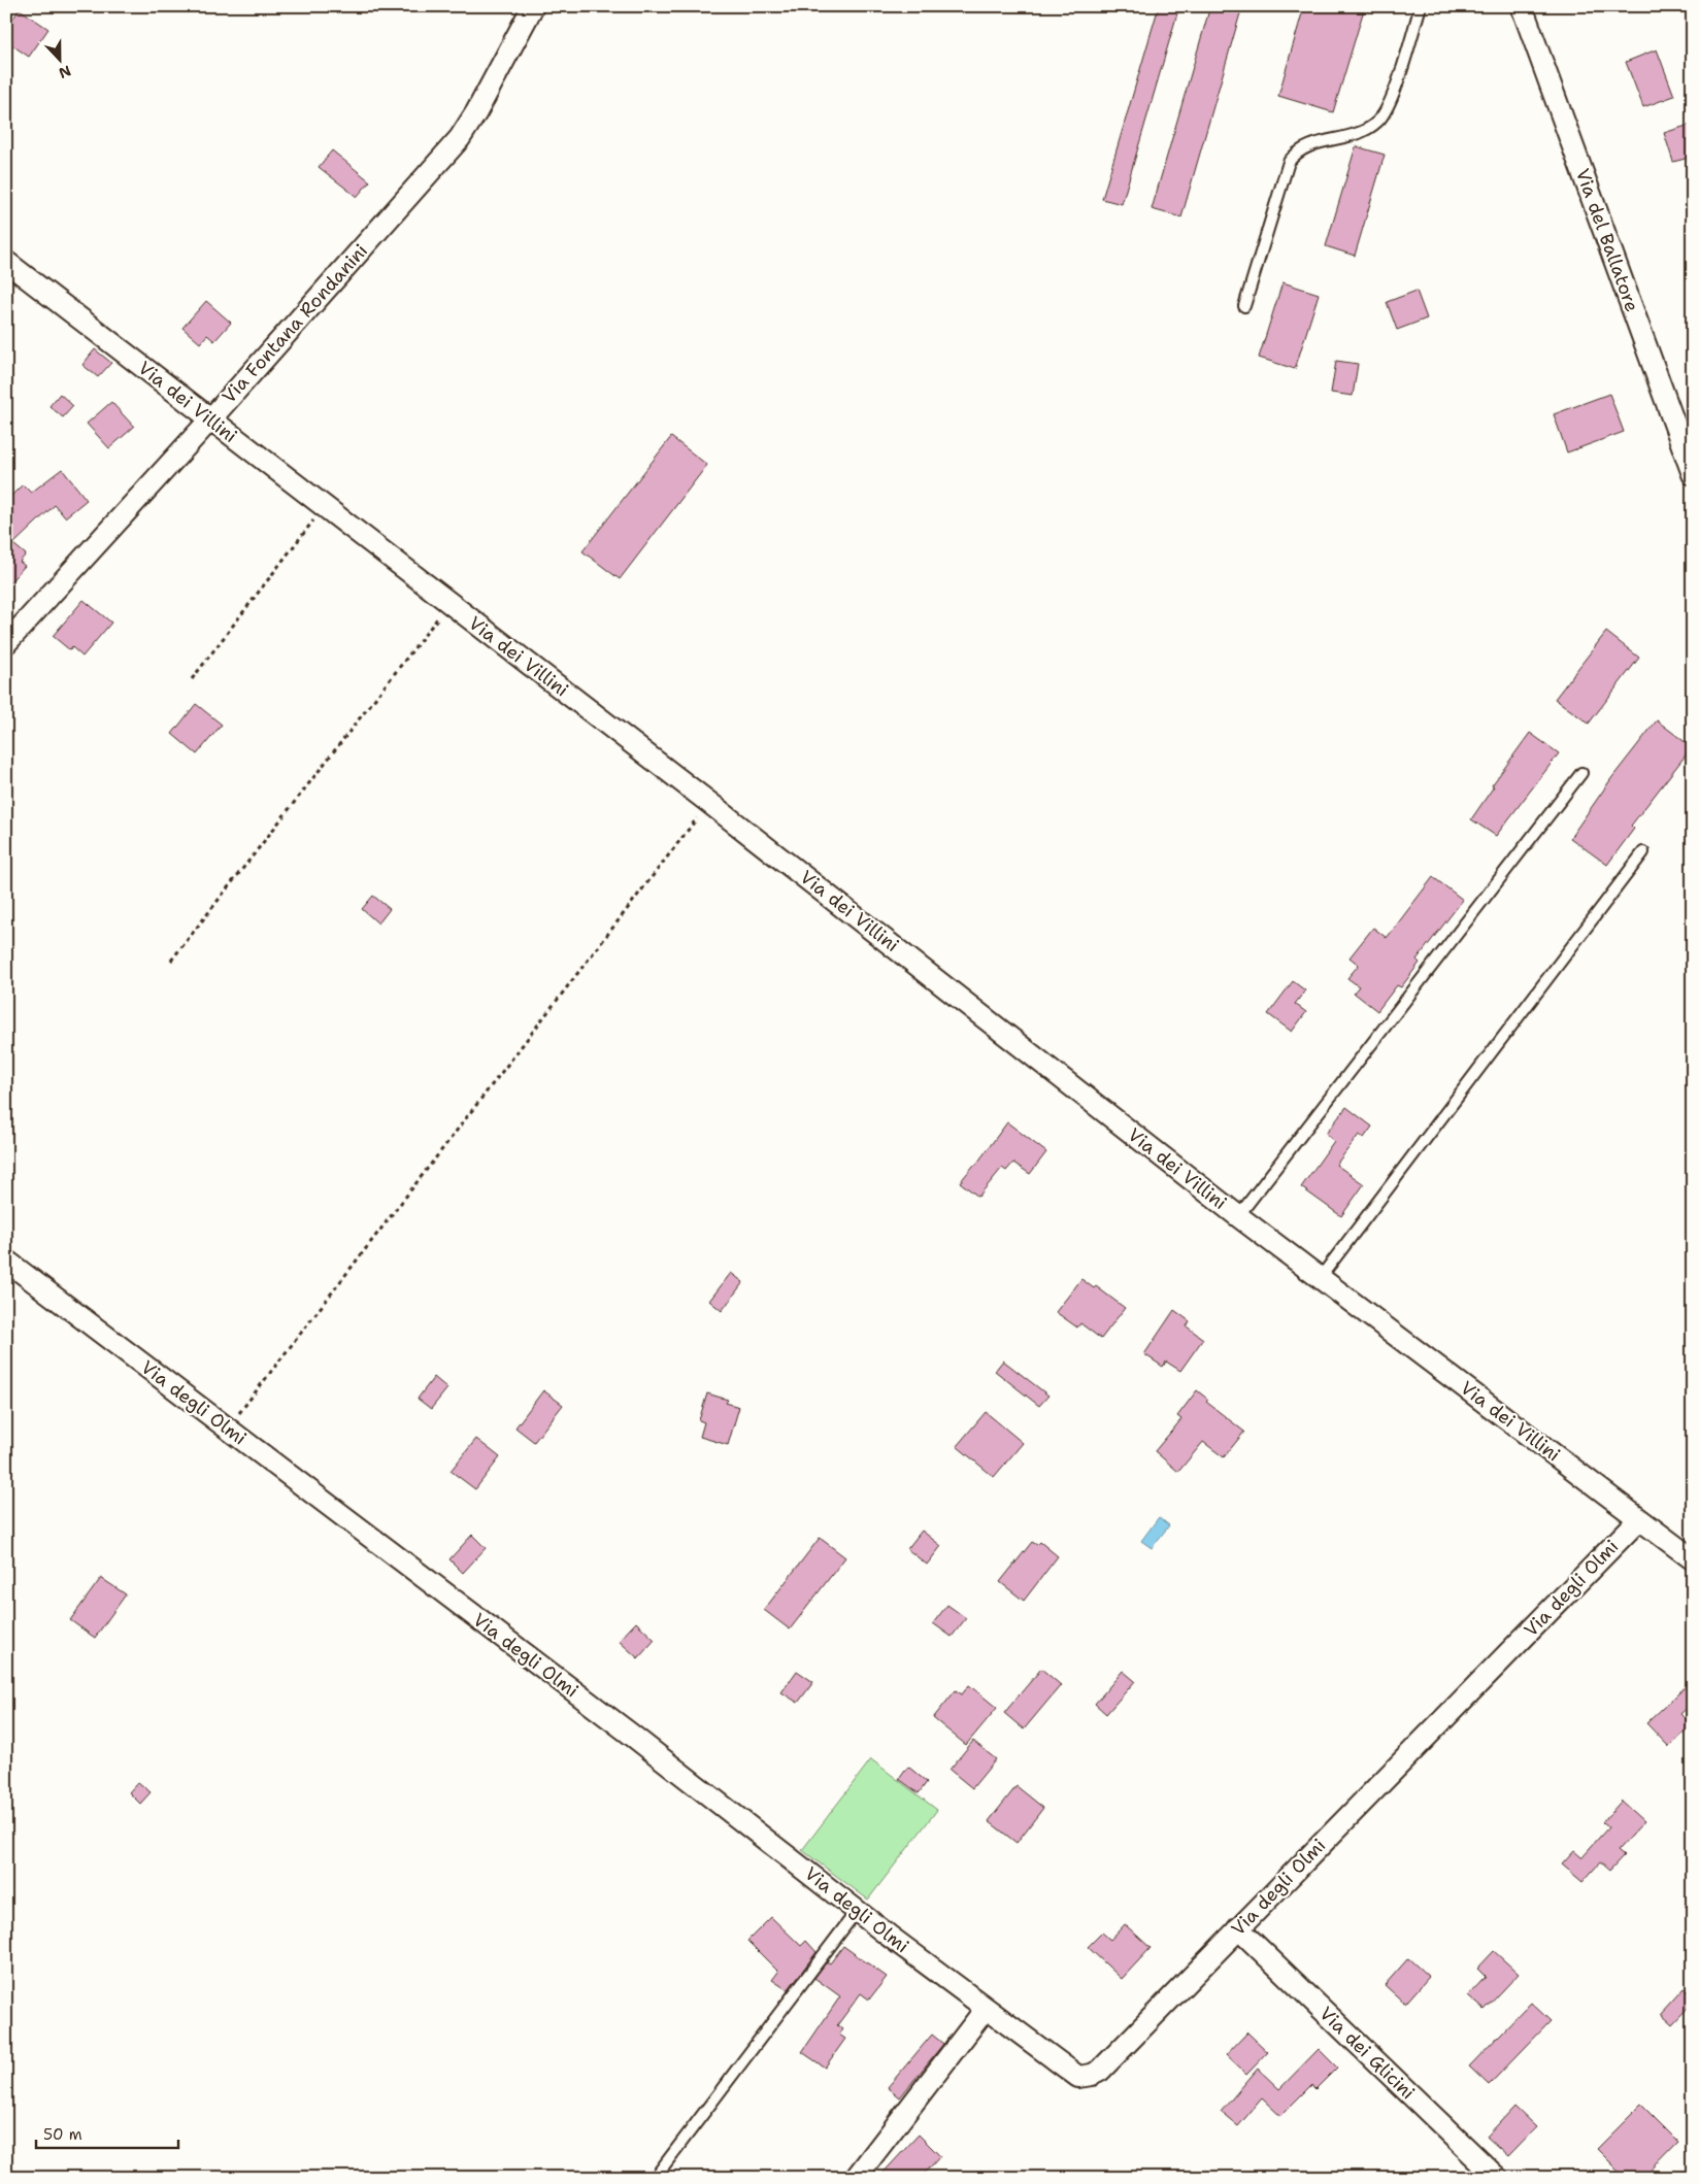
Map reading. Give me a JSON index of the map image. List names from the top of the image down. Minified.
{"streets":{"street":["Via del Ballatore","Via Fontana Rondanini","Via dei Villini","Via degli Olmi","Via dei Glicini"]},"crossings":[["Via Fontana Rondanini","Via dei Villini"],["Via dei Villini","Via degli Olmi"],["Via degli Olmi","Via dei Glicini"]],"scale_bar":"50 m","north":"bottom"}
